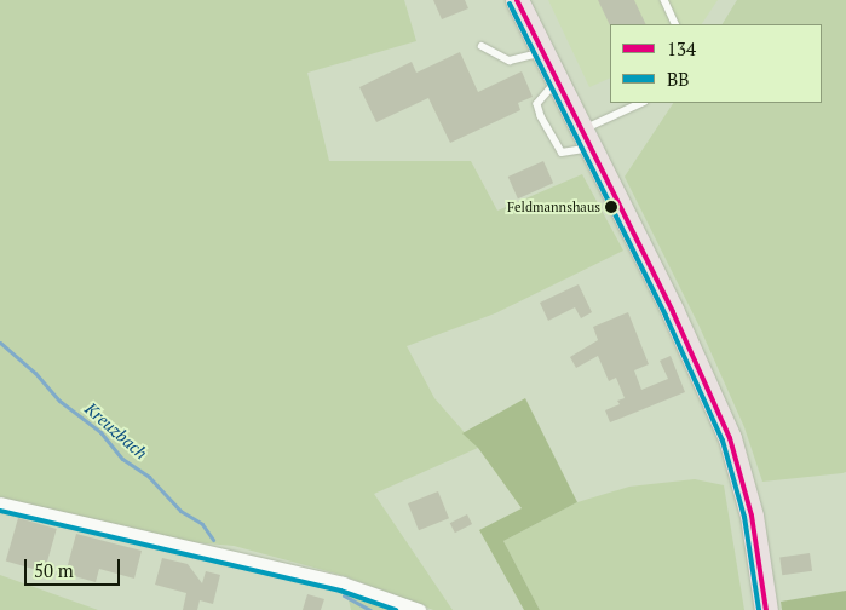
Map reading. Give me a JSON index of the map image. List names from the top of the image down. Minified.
{"water":["Kreuzbach"],"places":["Feldmannshaus"],"lines":["transit line 134","transit line BB"],"legend":["134","BB"],"scale_bar":"50 m"}
